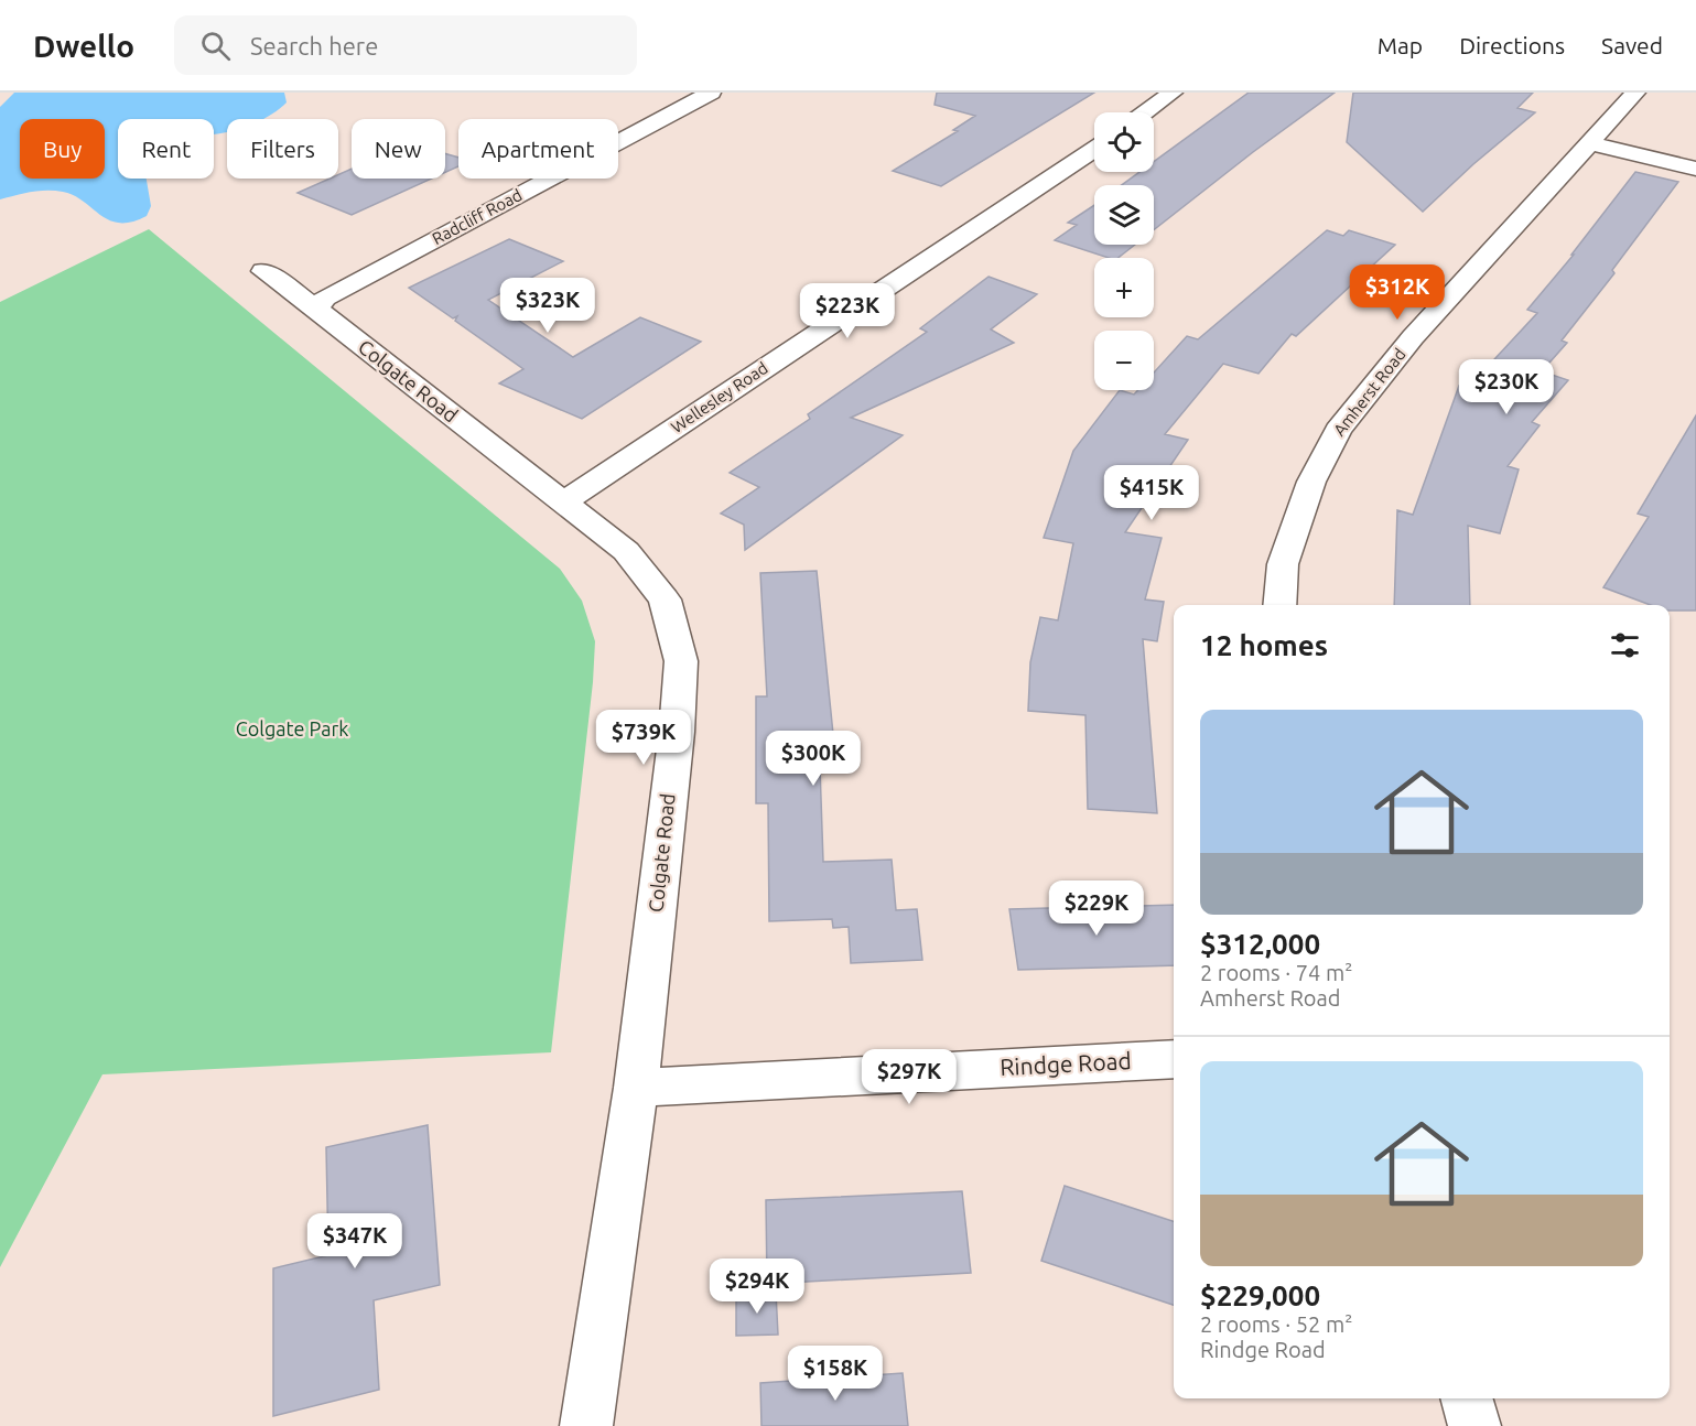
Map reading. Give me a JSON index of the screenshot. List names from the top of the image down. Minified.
{"streets":{"street":["Radcliff Road","Colgate Road","Amherst Road","Wellesley Road","Rindge Road"]},"crossings":[["Radcliff Road","Colgate Road"],["Colgate Road","Wellesley Road"],["Colgate Road","Rindge Road"]],"parks":["Colgate Park"],"page":{"header":"Dwello","search":"Search here","nav":["Map","Directions","Saved"],"map_buttons":["+","−"],"chip":["Buy","Rent","Filters","New","Apartment"],"price":["$312K","$323K","$223K","$230K","$415K","$739K","$300K","$229K","$297K","$347K","$294K","$158K"],"heading":"12 homes","list":[{"name":"$312,000","note":"2 rooms · 74 m² · Amherst Road"},{"name":"$229,000","note":"2 rooms · 52 m² · Rindge Road"}]}}
